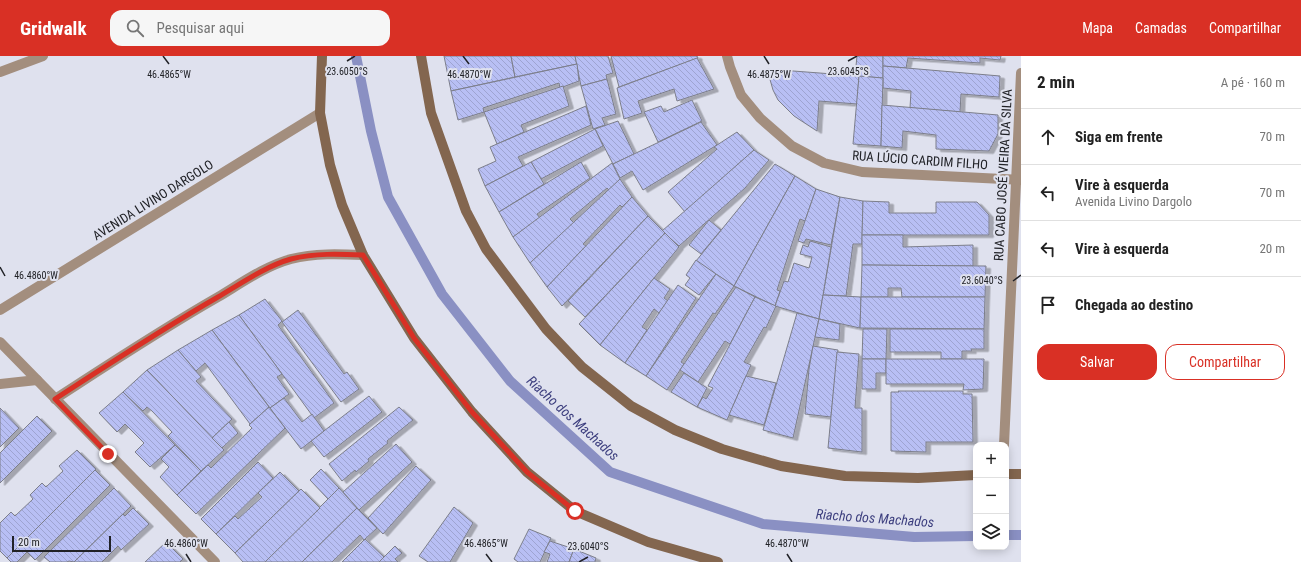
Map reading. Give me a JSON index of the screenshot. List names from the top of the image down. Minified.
{"streets":{"street":["RUA LÚCIO CARDIM FILHO","RUA CABO JOSÉ VIEIRA DA SILVA","AVENIDA LIVINO DARGOLO"]},"crossings":[["RUA LÚCIO CARDIM FILHO","RUA CABO JOSÉ VIEIRA DA SILVA"]],"water":["Riacho dos Machados"],"scale_bar":"20 m","page":{"header":"Gridwalk","search":"Pesquisar aqui","nav":["Mapa","Camadas","Compartilhar"],"heading":["2 min","A pé · 160 m"],"list":[["Siga em frente","70 m"],["Vire à esquerda","Avenida Livino Dargolo","70 m"],["Vire à esquerda","20 m"],"Chegada ao destino"],"buttons":["Salvar","Compartilhar"],"map_buttons":["+","−"],"scale":"20 m"},"coordinates":["23.6050°S","23.6045°S","46.4865°W","46.4870°W","46.4875°W","46.4860°W","23.6040°S"]}
